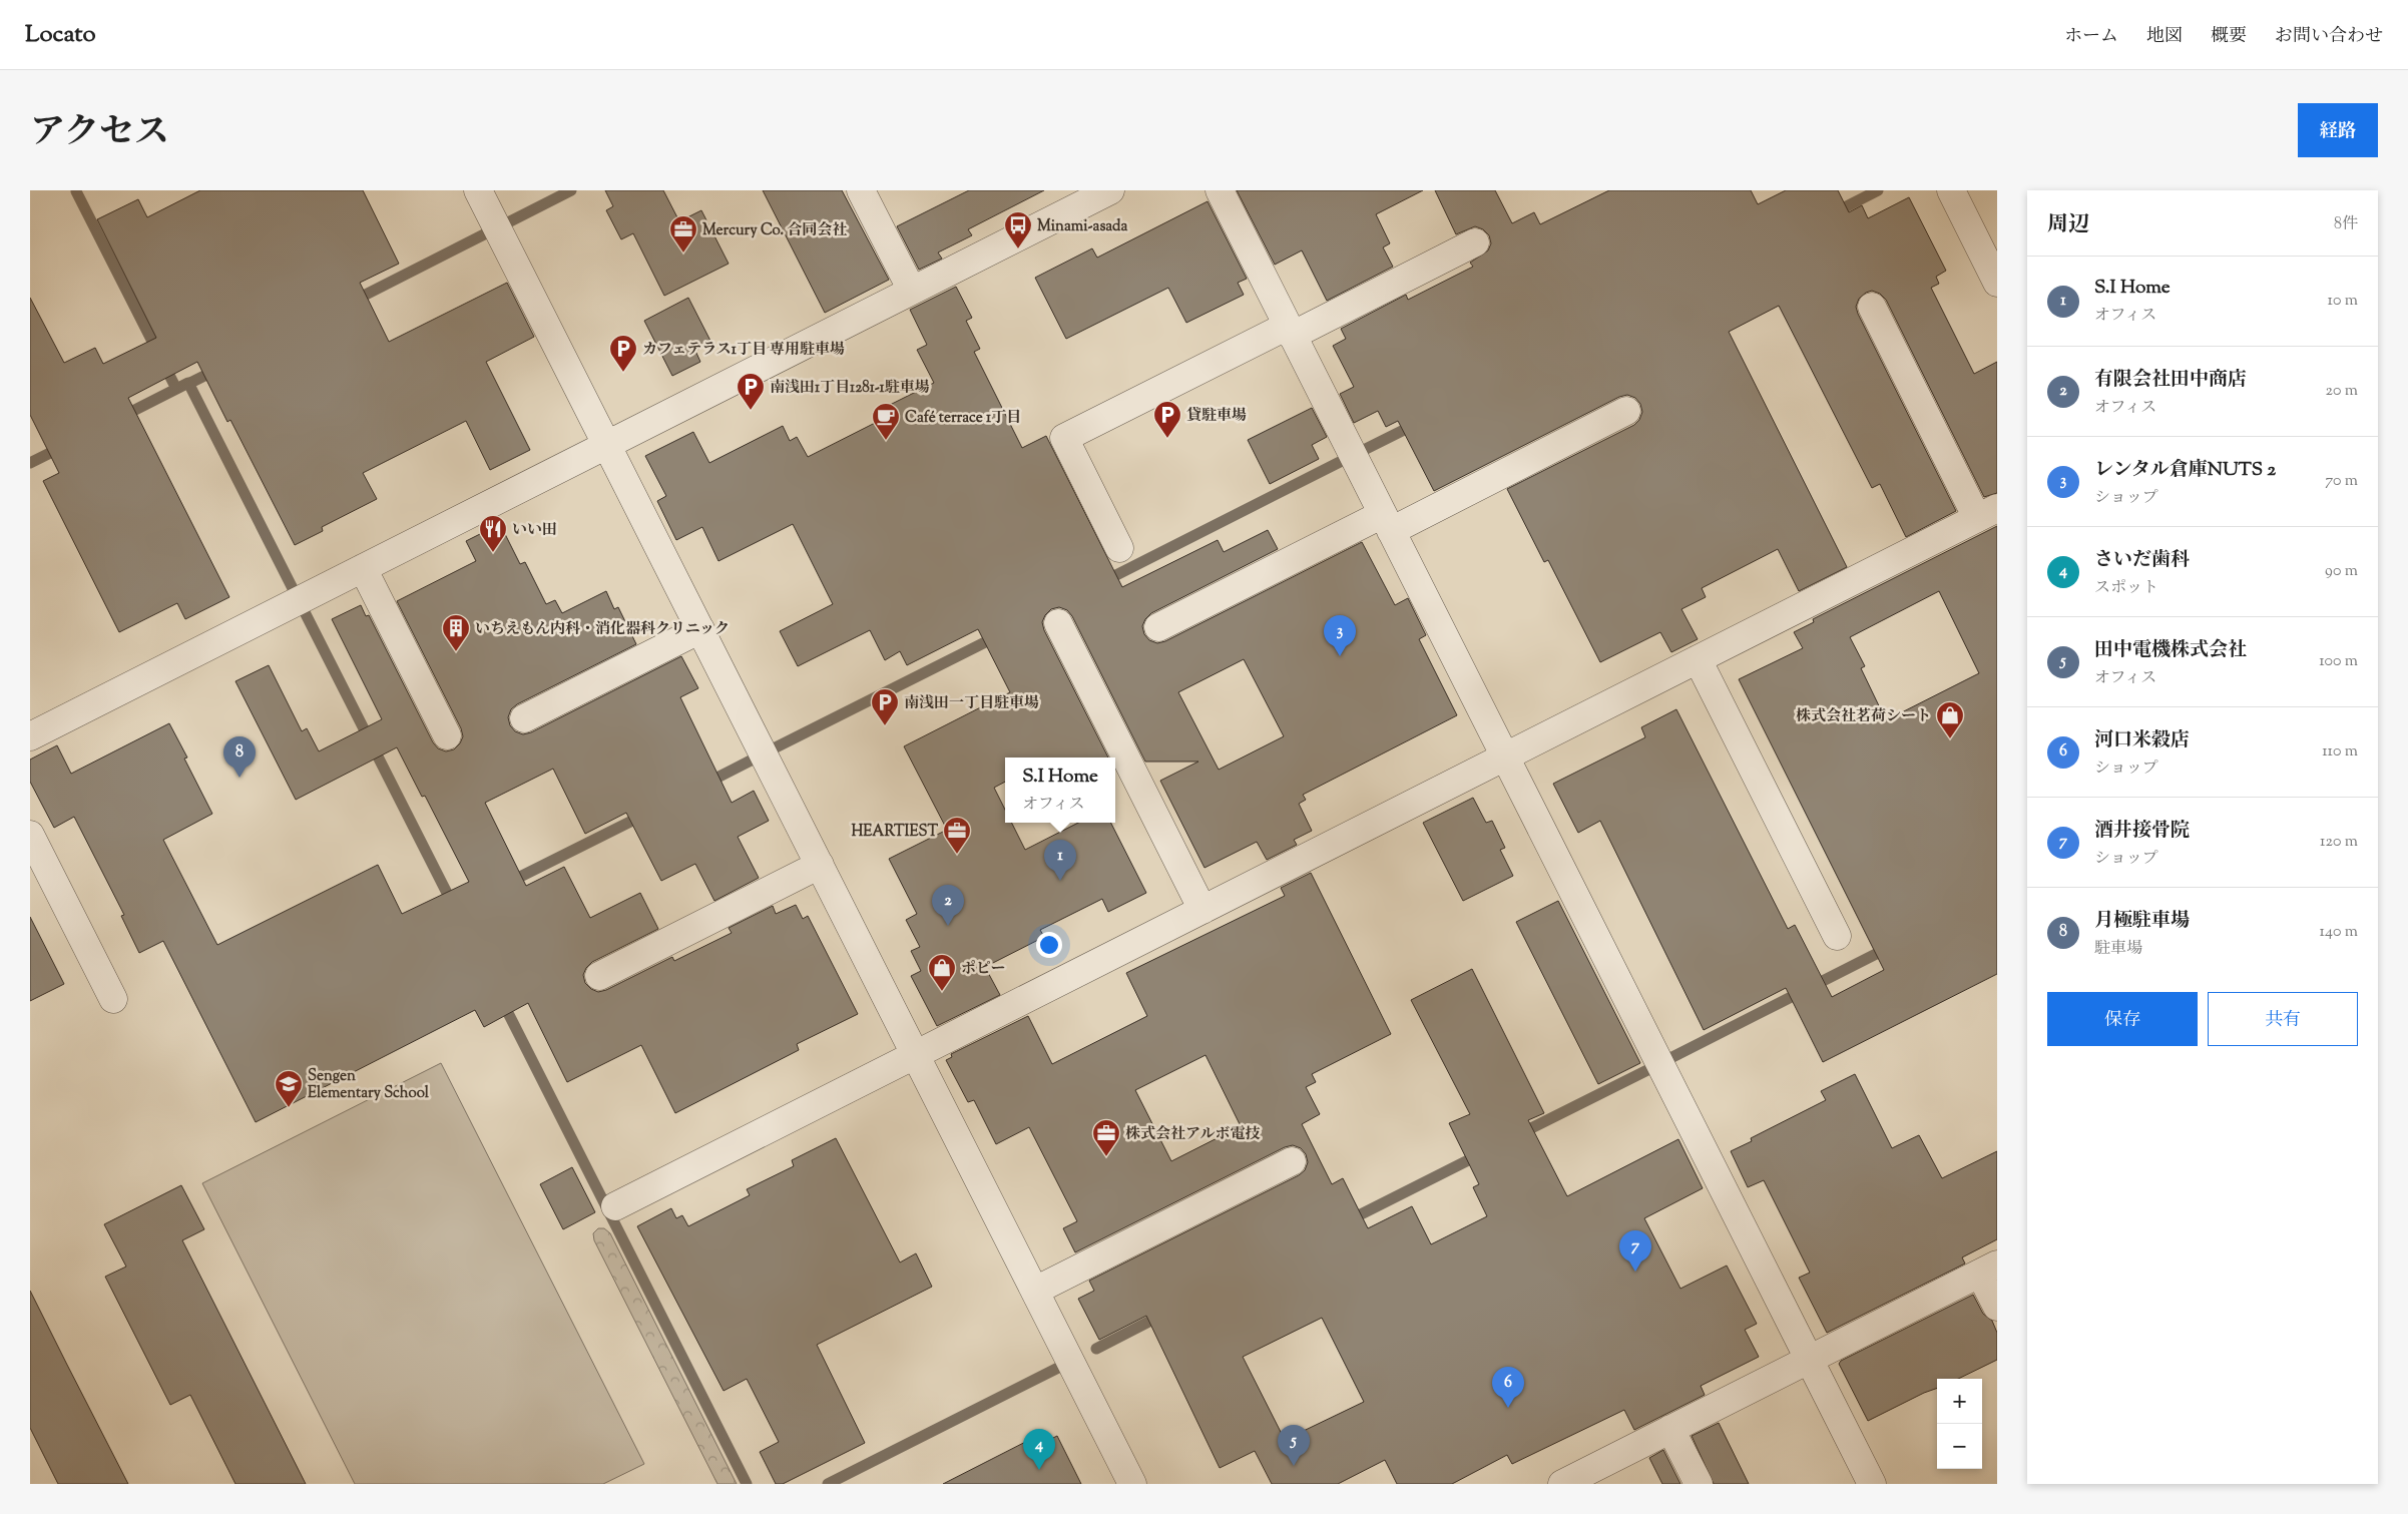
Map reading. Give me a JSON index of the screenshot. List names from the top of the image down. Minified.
{"places":{"bus stop":["Minami-asada"],"office":["Mercury Co. 合同会社","HEARTIEST","株式会社アルボ電技"],"parking":["カフェテラス1丁目 専用駐車場","南浅田1丁目1281-1駐車場","貸駐車場","南浅田一丁目駐車場"],"cafe":["Café terrace 1丁目"],"restaurant":["いい田"],"building":["いちえもん内科・消化器科クリニック"],"shop":["株式会社茗荷シート","ポピー"],"school or university":["Sengen Elementary School"]},"page":{"header":"Locato","nav":["ホーム","地図","概要","お問い合わせ"],"title":"アクセス","buttons":["経路",["保存","共有"]],"heading":["周辺","8件"],"list":[{"mark":"1","name":"S.I Home","note":"オフィス","value":"10 m"},{"mark":"2","name":"有限会社田中商店","note":"オフィス","value":"20 m"},{"mark":"3","name":"レンタル倉庫NUTS 2","note":"ショップ","value":"70 m"},{"mark":"4","name":"さいだ歯科","note":"スポット","value":"90 m"},{"mark":"5","name":"田中電機株式会社","note":"オフィス","value":"100 m"},{"mark":"6","name":"河口米穀店","note":"ショップ","value":"110 m"},{"mark":"7","name":"酒井接骨院","note":"ショップ","value":"120 m"},{"mark":"8","name":"月極駐車場","note":"駐車場","value":"140 m"}],"pins":["3","8","1","2","7","6","5","4"],"popup":["S.I Home","オフィス"],"map_buttons":["+","−"]}}
